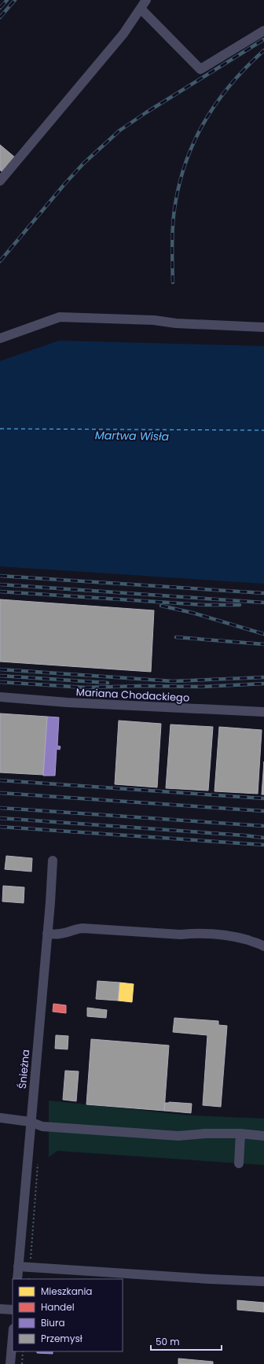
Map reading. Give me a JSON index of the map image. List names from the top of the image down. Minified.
{"streets":{"street":["Mariana Chodackiego","Śnieżna"]},"water":["Martwa Wisła"],"legend":["Mieszkania","Handel","Biura","Przemysł"],"scale_bar":"50 m"}
